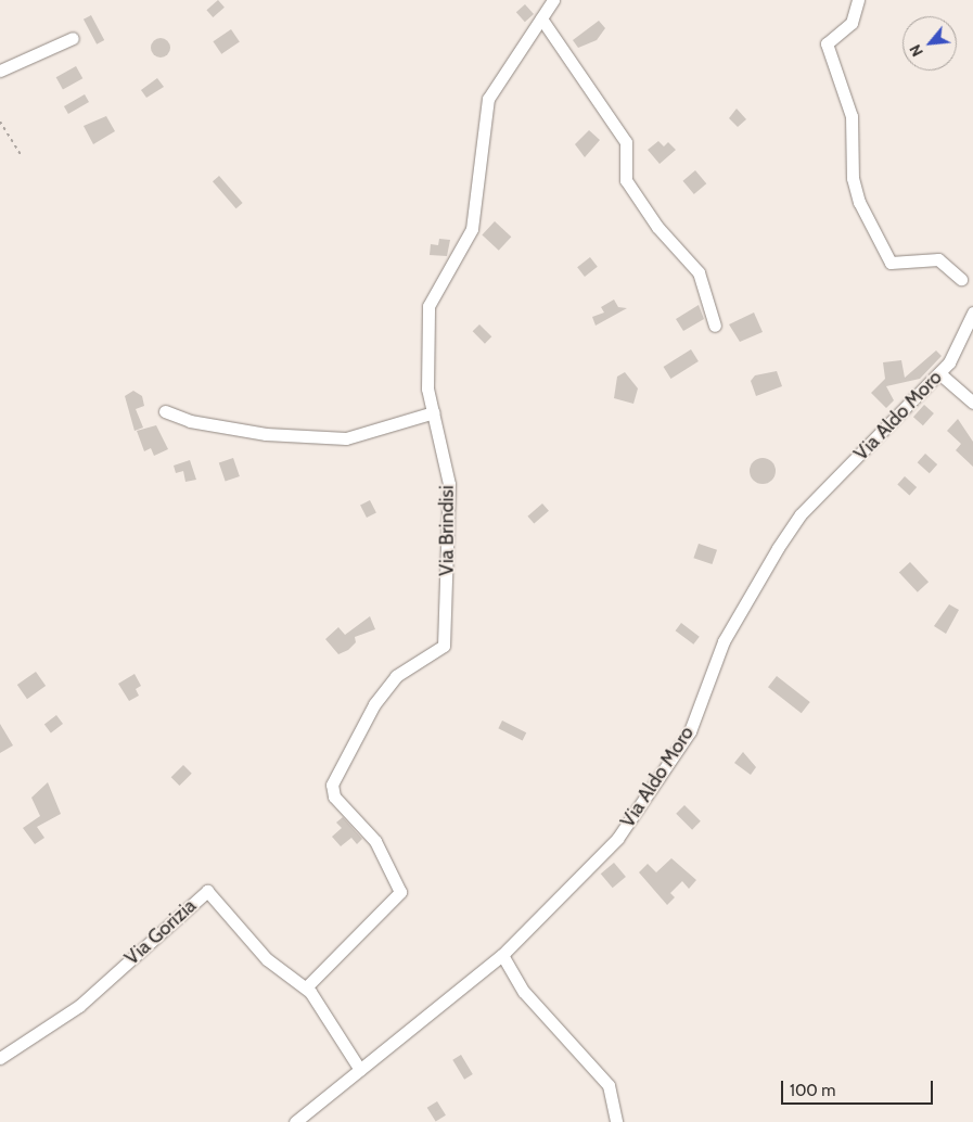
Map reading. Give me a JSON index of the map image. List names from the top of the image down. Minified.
{"streets":{"street":["Via Aldo Moro","Via Brindisi","Via Gorizia"]},"crossings":[["Via Aldo Moro","Via Gorizia"],["Via Brindisi","Via Gorizia"]],"scale_bar":"100 m","north":"bottom left"}
